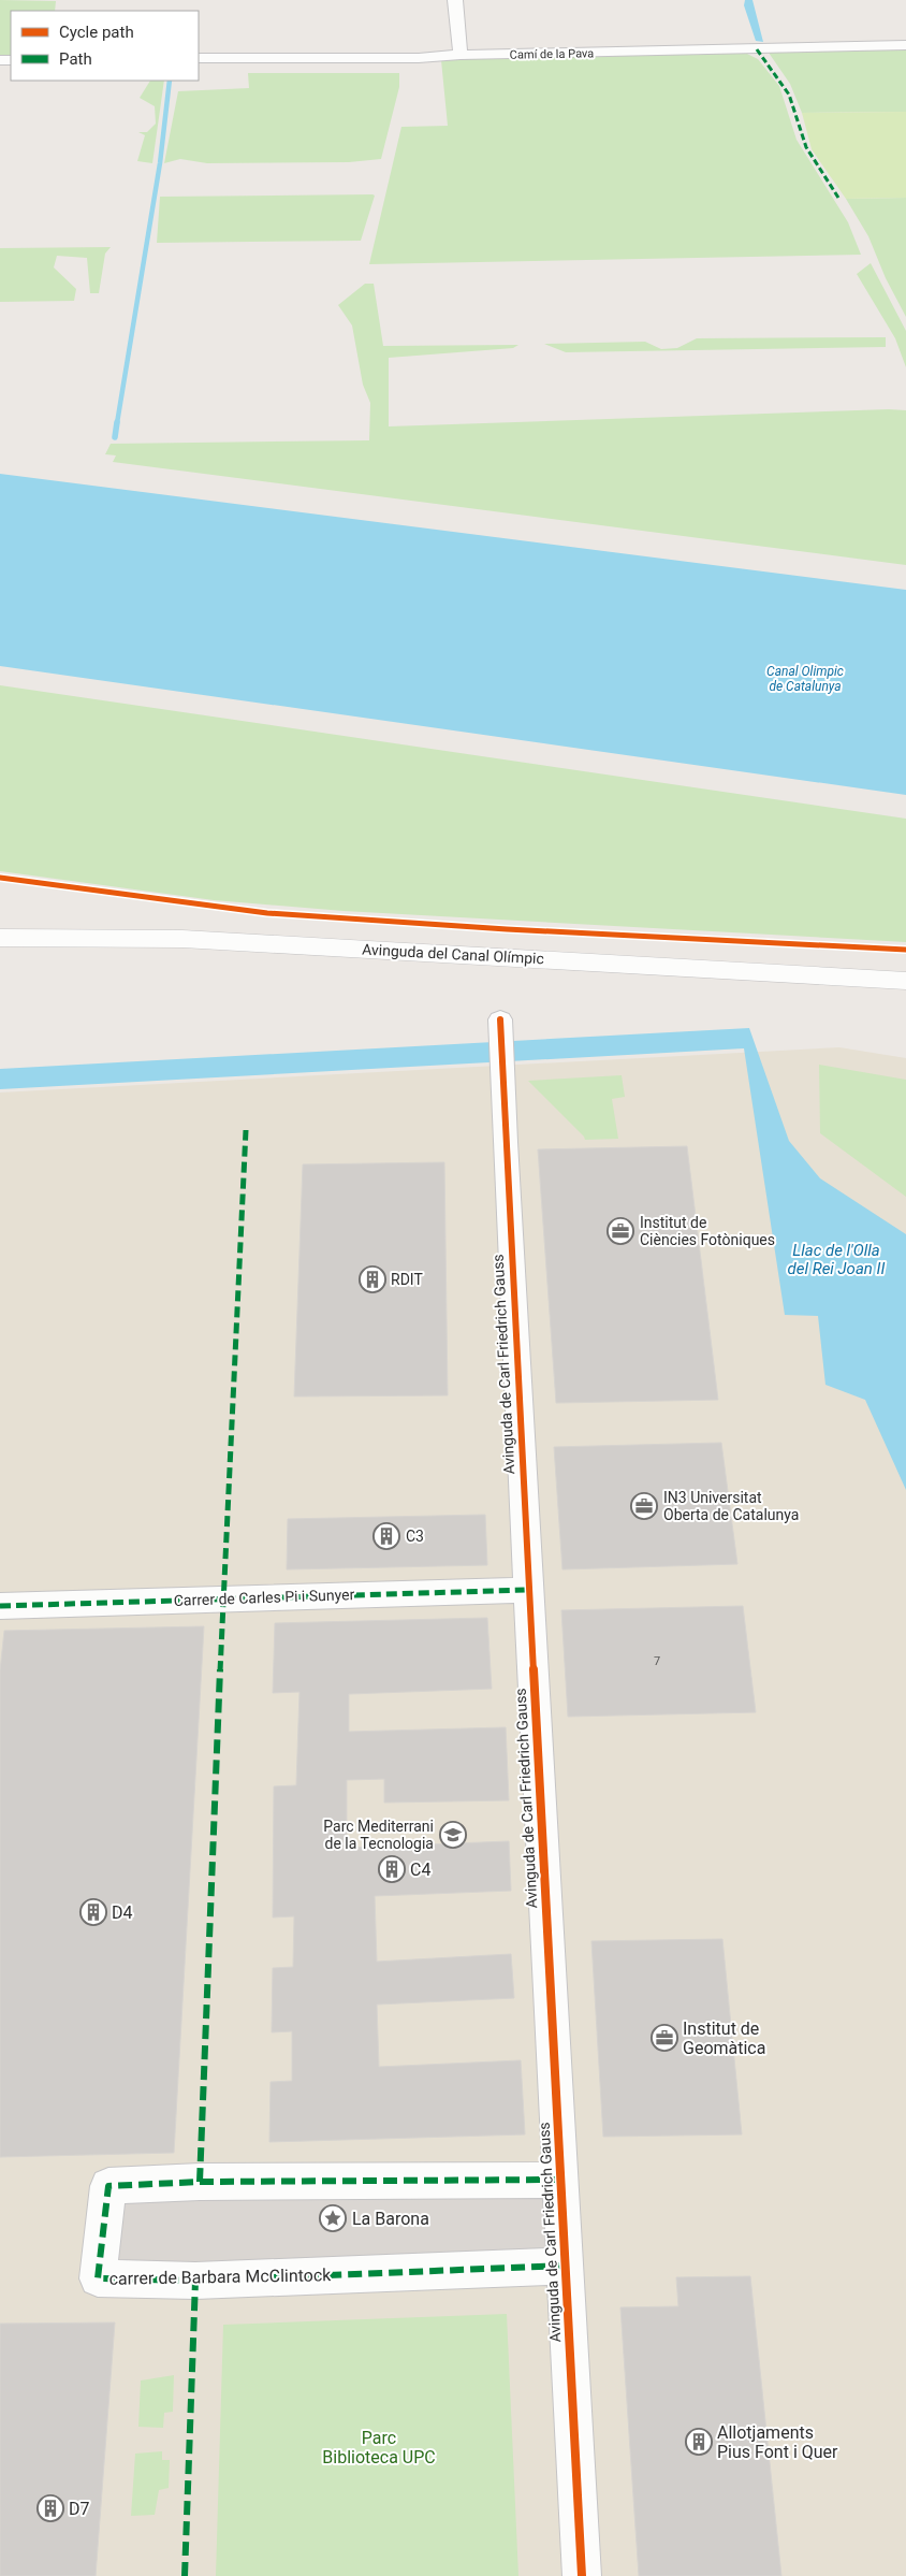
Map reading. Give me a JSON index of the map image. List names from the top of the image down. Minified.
{"streets":{"street":["Camí de la Pava","Avinguda del Canal Olímpic","Avinguda de Carl Friedrich Gauss","Carrer de Carles Pi i Sunyer","carrer de Barbara McClintock"]},"crossings":[["Avinguda de Carl Friedrich Gauss","Carrer de Carles Pi i Sunyer"],["Avinguda de Carl Friedrich Gauss","carrer de Barbara McClintock"]],"water":["Canal Olimpic de Catalunya","Llac de l'Olla del Rei Joan II"],"parks":["Parc Biblioteca UPC"],"places":{"office":["Institut de Ciències Fotòniques","IN3 Universitat Oberta de Catalunya","Institut de Geomàtica"],"building":["RDIT","C3","C4","D4","Allotjaments Pius Font i Quer","D7"],"school or university":["Parc Mediterrani de la Tecnologia"],"place":["La Barona"]},"house_numbers":["7"],"legend":["Cycle path","Path"]}
